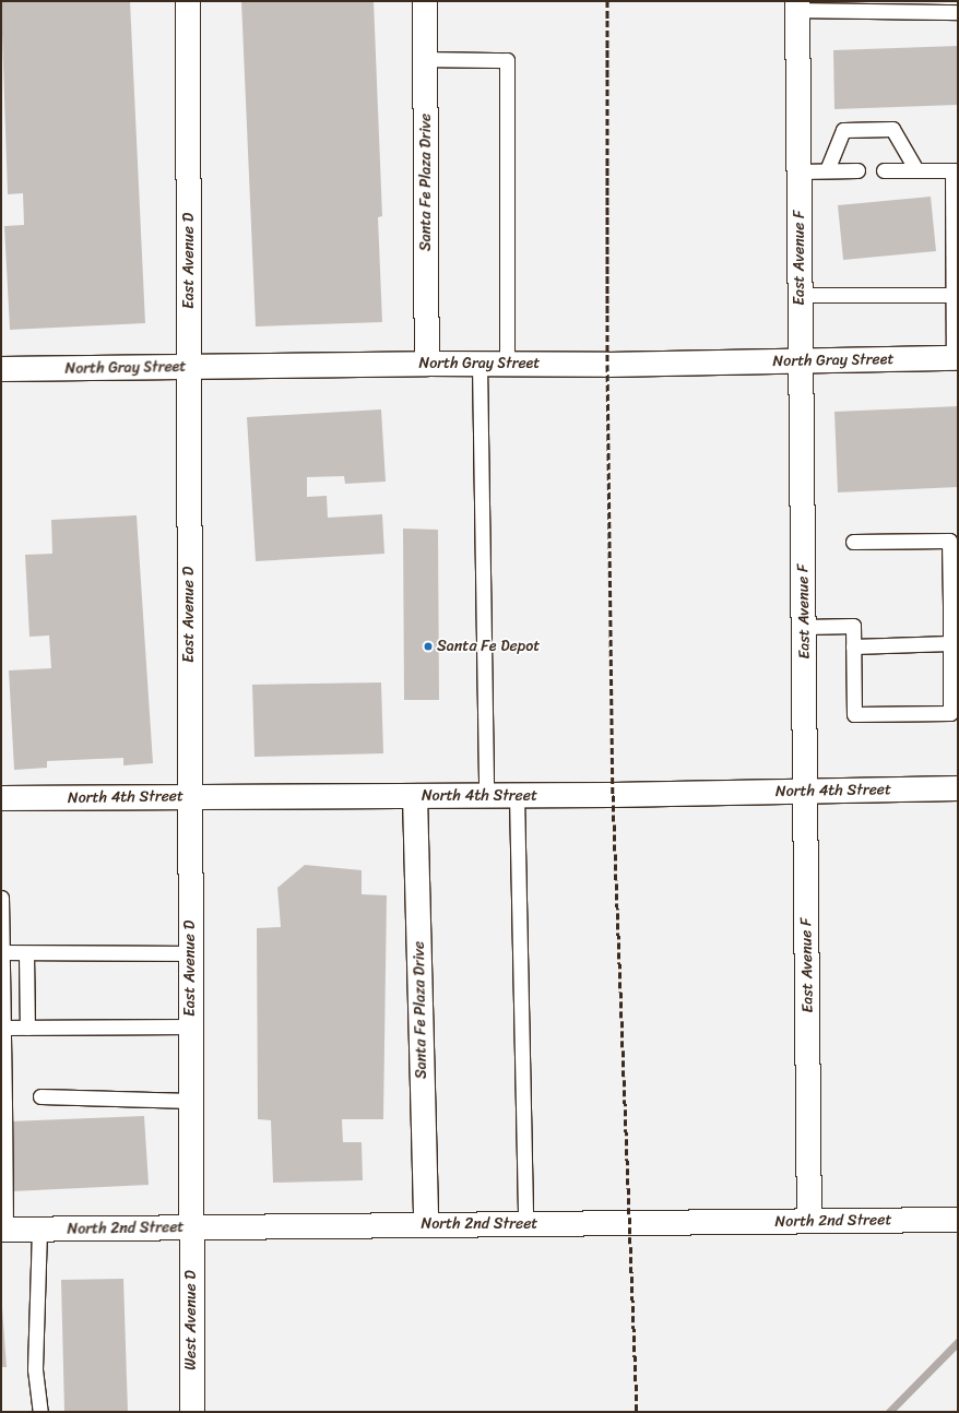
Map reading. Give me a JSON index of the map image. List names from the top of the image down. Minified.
{"streets":{"street":["Santa Fe Plaza Drive","East Avenue F","East Avenue D","North Gray Street","North 4th Street","North 2nd Street","West Avenue D"]},"crossings":[["Santa Fe Plaza Drive","North Gray Street"],["Santa Fe Plaza Drive","North 4th Street"],["Santa Fe Plaza Drive","North 2nd Street"],["East Avenue F","North Gray Street"],["East Avenue F","North 4th Street"],["East Avenue F","North 2nd Street"],["East Avenue D","North Gray Street"],["East Avenue D","North 4th Street"],["East Avenue D","North 2nd Street"],["East Avenue D","West Avenue D"],["North 2nd Street","West Avenue D"]],"places":["Santa Fe Depot"]}
